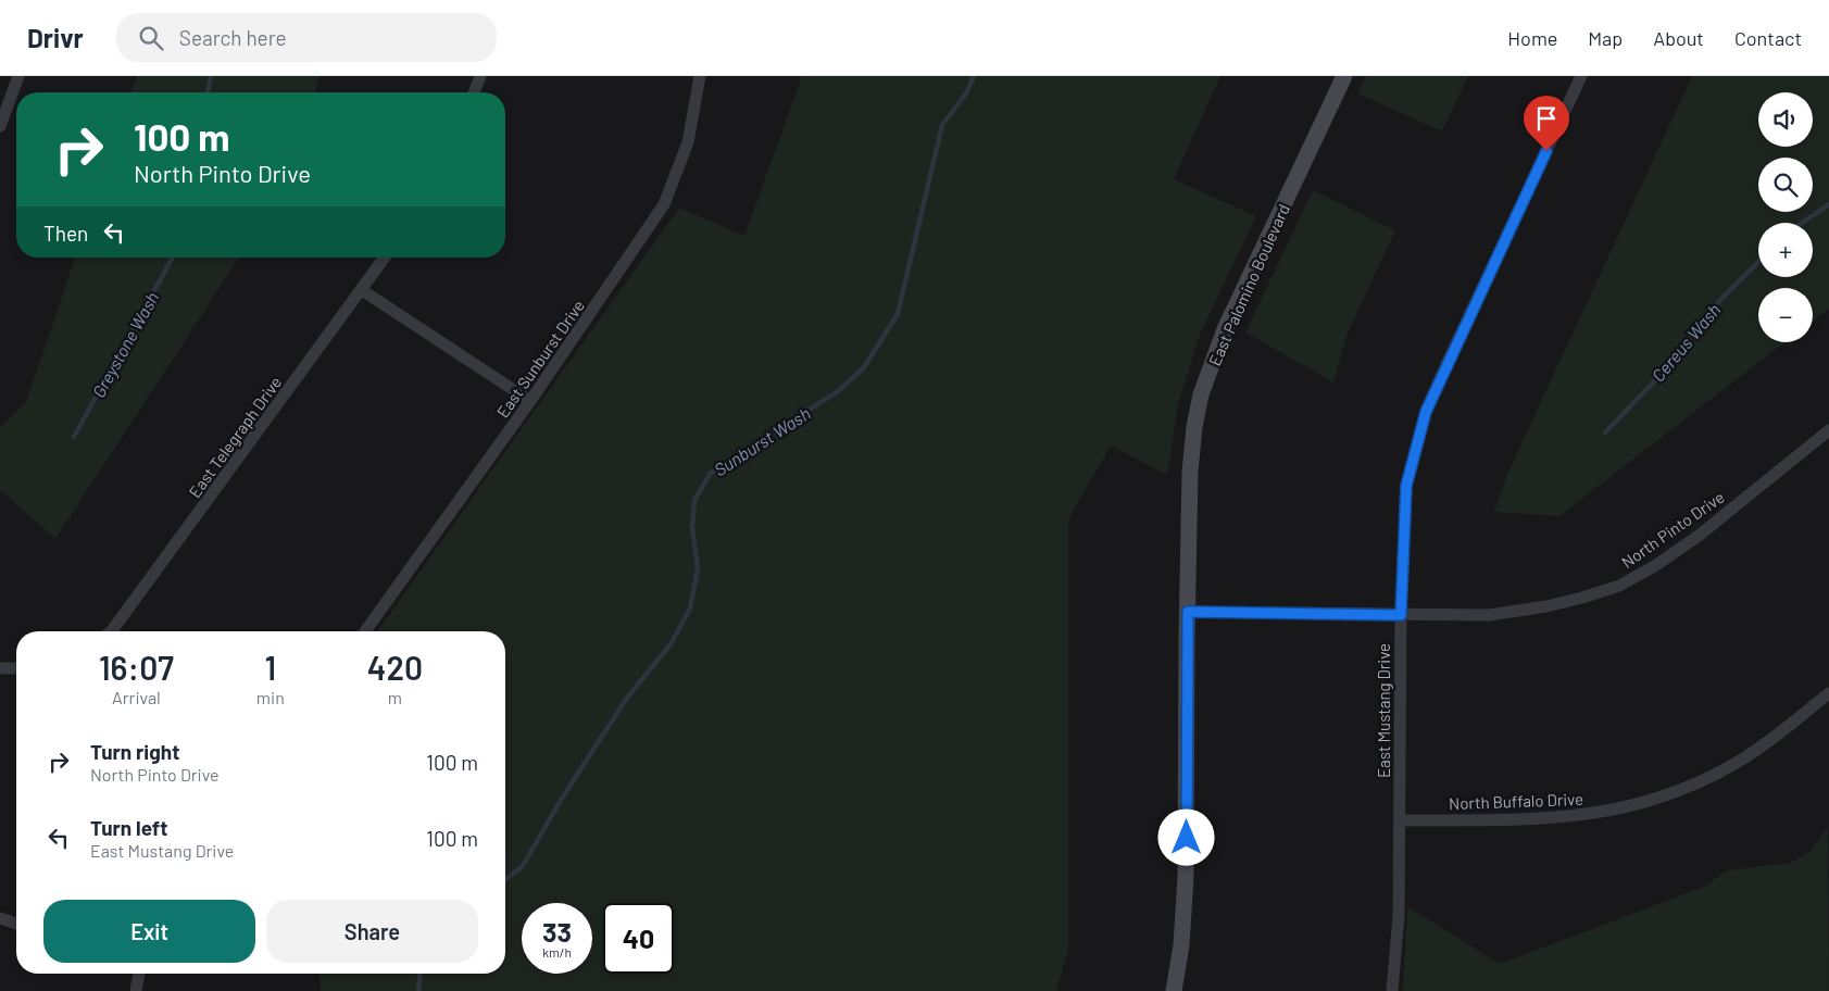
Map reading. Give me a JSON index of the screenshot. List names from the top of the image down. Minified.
{"streets":{"street":["East Palomino Boulevard","East Sunburst Drive","East Telegraph Drive","North Pinto Drive","East Mustang Drive","North Buffalo Drive"]},"crossings":[["East Palomino Boulevard","North Pinto Drive"],["North Pinto Drive","East Mustang Drive"],["East Mustang Drive","North Buffalo Drive"]],"water":["Cereus Wash","Greystone Wash","Sunburst Wash"],"page":{"header":"Drivr","search":"Search here","nav":["Home","Map","About","Contact"],"map_buttons":["+","−"],"turn":["100 m","North Pinto Drive"],"then":"Then","eta":["16:07","Arrival","1","min","420","m"],"list":[{"name":"Turn right","note":"North Pinto Drive","value":"100 m"},{"name":"Turn left","note":"East Mustang Drive","value":"100 m"}],"buttons":["Exit","Share"],"speed":"33 km/h","limit":"40"}}
